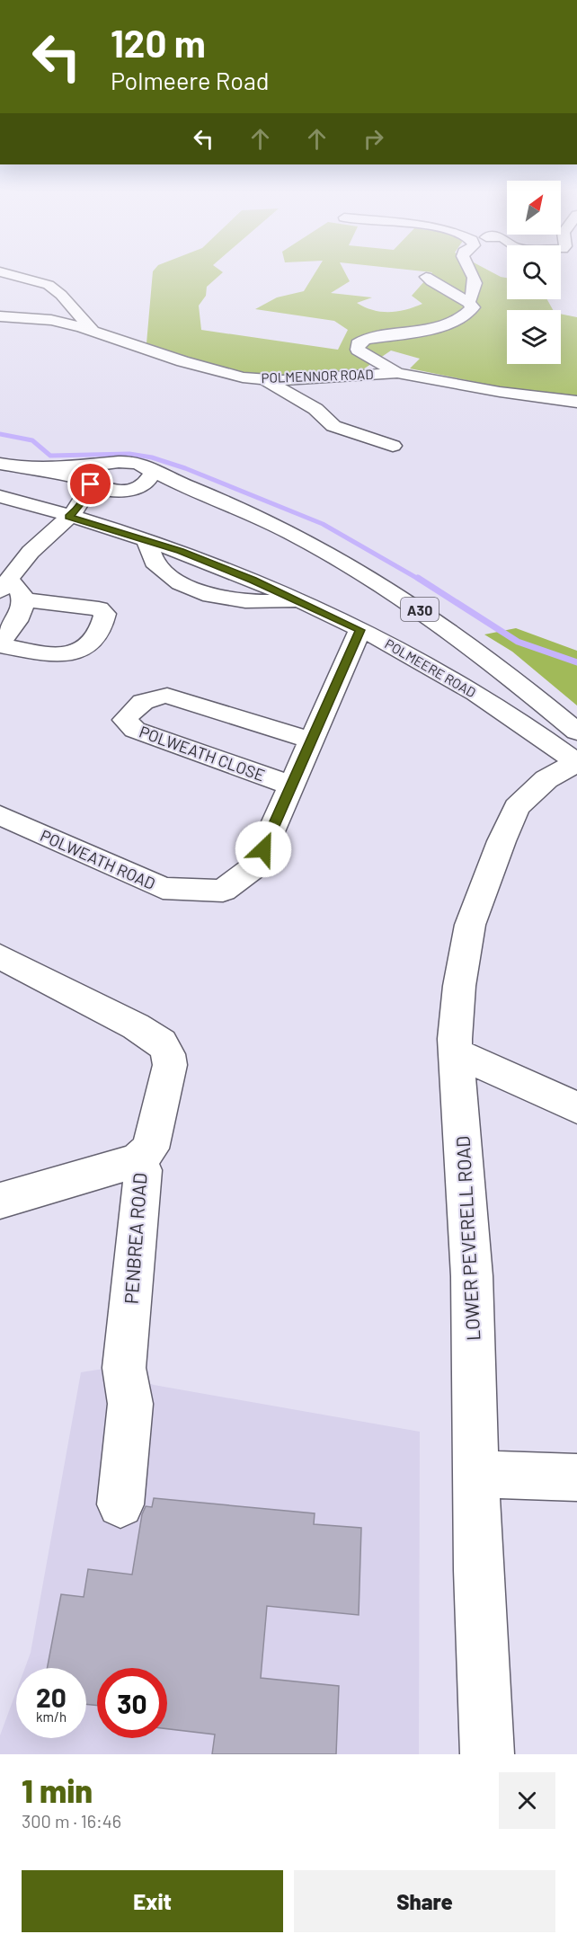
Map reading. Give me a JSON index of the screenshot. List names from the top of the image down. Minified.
{"streets":{"main road":["POLMENNOR ROAD","A30","POLMEERE ROAD","POLWEATH CLOSE","POLWEATH ROAD","PENBREA ROAD","LOWER PEVERELL ROAD"]},"crossings":[["POLMEERE ROAD","POLWEATH ROAD"],["POLMEERE ROAD","LOWER PEVERELL ROAD"],["POLWEATH CLOSE","POLWEATH ROAD"]],"north":"top right","page":{"turn":["120 m","Polmeere Road"],"speed":"20 km/h","limit":"30","heading":["1 min","300 m · 16:46"],"buttons":["Exit","Share"]}}
